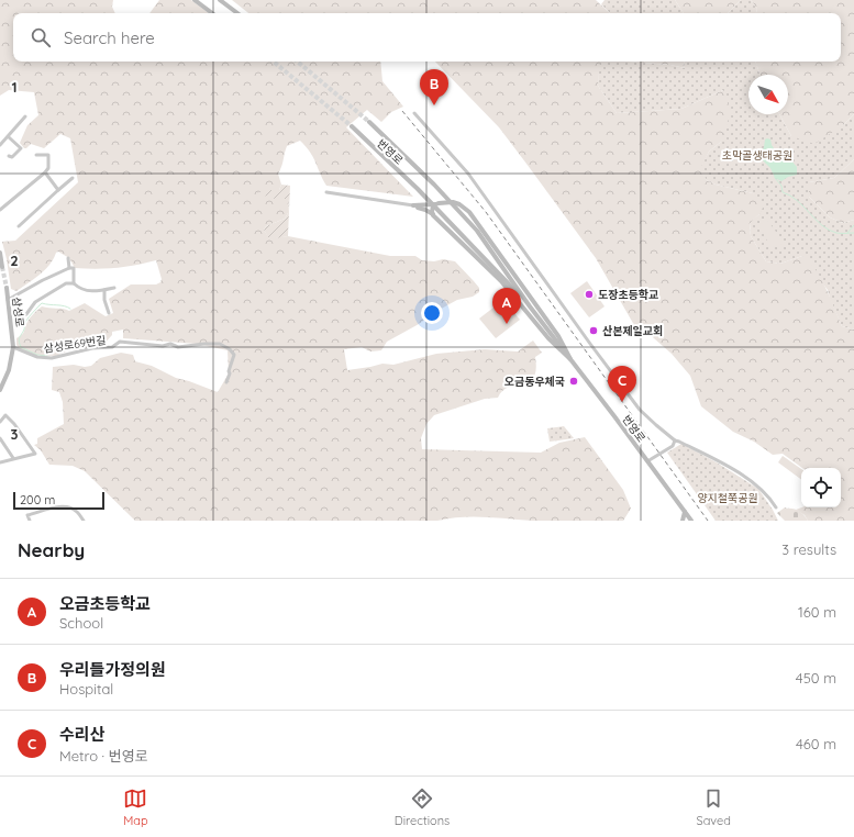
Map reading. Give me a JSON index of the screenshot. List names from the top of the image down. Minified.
{"streets":{"street":["번영로","삼성로","삼성로69번길"]},"crossings":[["삼성로","삼성로69번길"]],"parks":["초막골생태공원","양지철쭉공원"],"places":["도장초등학교","산본제일교회","오금동우체국"],"scale_bar":"200 m","north":"bottom right","page":{"search":"Search here","pins":["B","A","C"],"scale":"200 m","heading":["Nearby","3 results"],"list":[{"mark":"A","name":"오금초등학교","note":"School","value":"160 m"},{"mark":"B","name":"우리들가정의원","note":"Hospital","value":"450 m"},{"mark":"C","name":"수리산","note":"Metro · 번영로","value":"460 m"}],"nav":["Map","Directions","Saved"]},"grid":{"rows":["1","2","3"]}}
